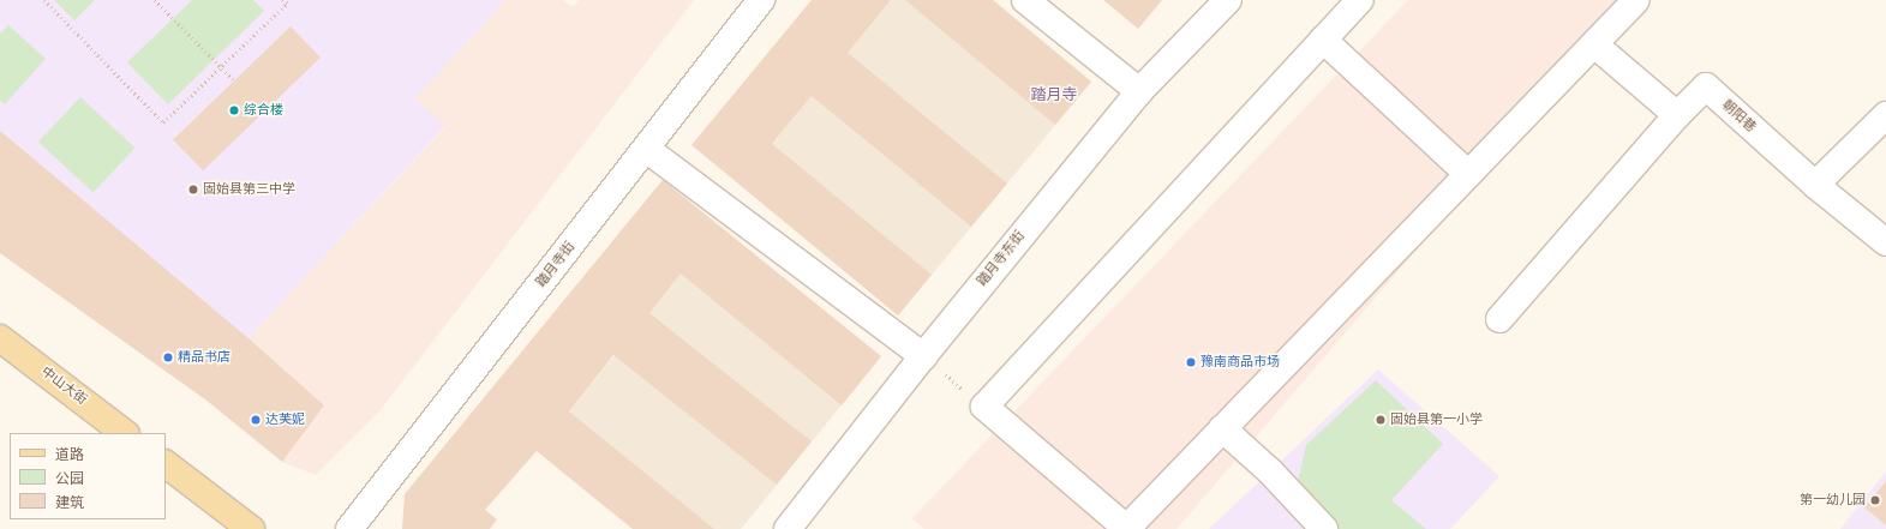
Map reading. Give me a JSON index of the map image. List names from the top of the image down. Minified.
{"streets":{"main road":["中山大街"],"street":["朝阳巷","踏月寺东街","踏月寺街"]},"districts":["踏月寺"],"places":["综合楼","固始县第三中学","精品书店","豫南商品市场","达芙妮","固始县第一小学","第一幼儿园"],"legend":["道路","公园","建筑"]}
